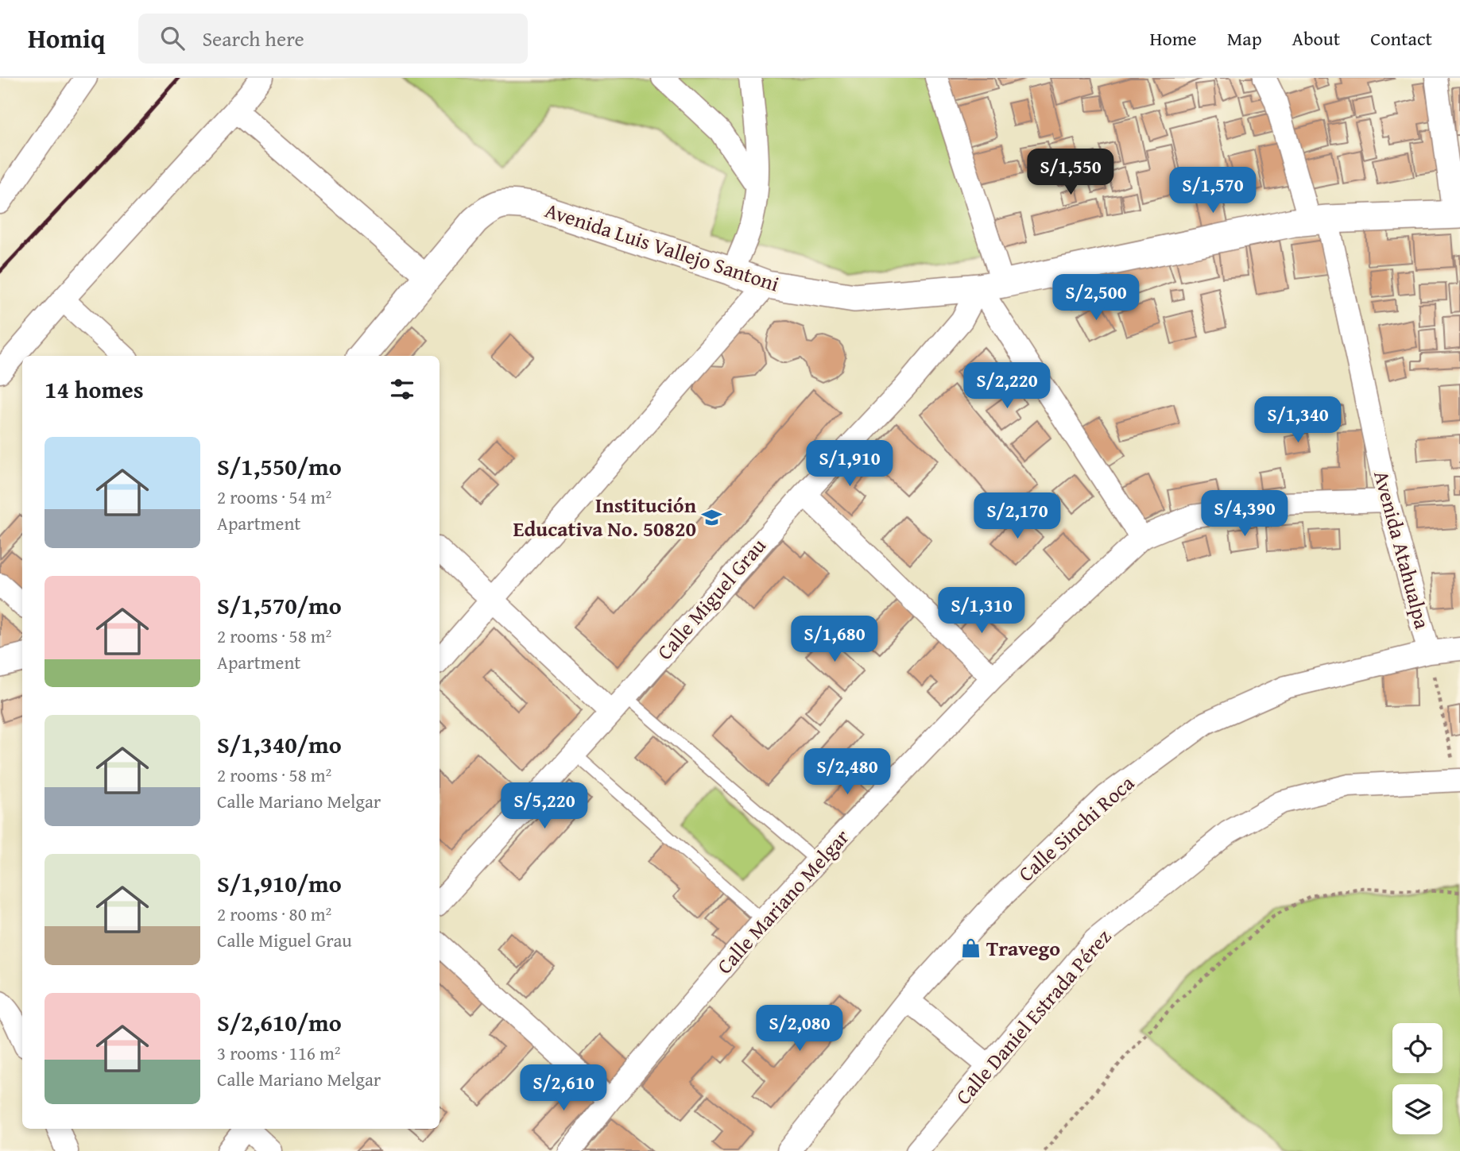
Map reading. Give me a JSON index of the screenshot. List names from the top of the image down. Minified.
{"streets":{"street":["Avenida Luis Vallejo Santoni","Avenida Atahualpa","Calle Miguel Grau","Calle Sinchi Roca","Calle Mariano Melgar","Calle Daniel Estrada Pérez"]},"crossings":[["Avenida Luis Vallejo Santoni","Avenida Atahualpa"],["Avenida Luis Vallejo Santoni","Calle Miguel Grau"],["Avenida Atahualpa","Calle Sinchi Roca"],["Avenida Atahualpa","Calle Mariano Melgar"]],"places":{"school or university":["Institución Educativa No. 50820"],"shop":["Travego"]},"page":{"header":"Homiq","search":"Search here","nav":["Home","Map","About","Contact"],"price":["S/1,550","S/1,570","S/2,500","S/2,220","S/1,340","S/1,910","S/4,390","S/2,170","S/1,310","S/1,680","S/2,480","S/5,220","S/2,080","S/2,610"],"heading":"14 homes","list":[{"name":"S/1,550/mo","note":"2 rooms · 54 m² · Apartment"},{"name":"S/1,570/mo","note":"2 rooms · 58 m² · Apartment"},{"name":"S/1,340/mo","note":"2 rooms · 58 m² · Calle Mariano Melgar"},{"name":"S/1,910/mo","note":"2 rooms · 80 m² · Calle Miguel Grau"},{"name":"S/2,610/mo","note":"3 rooms · 116 m² · Calle Mariano Melgar"}]}}
